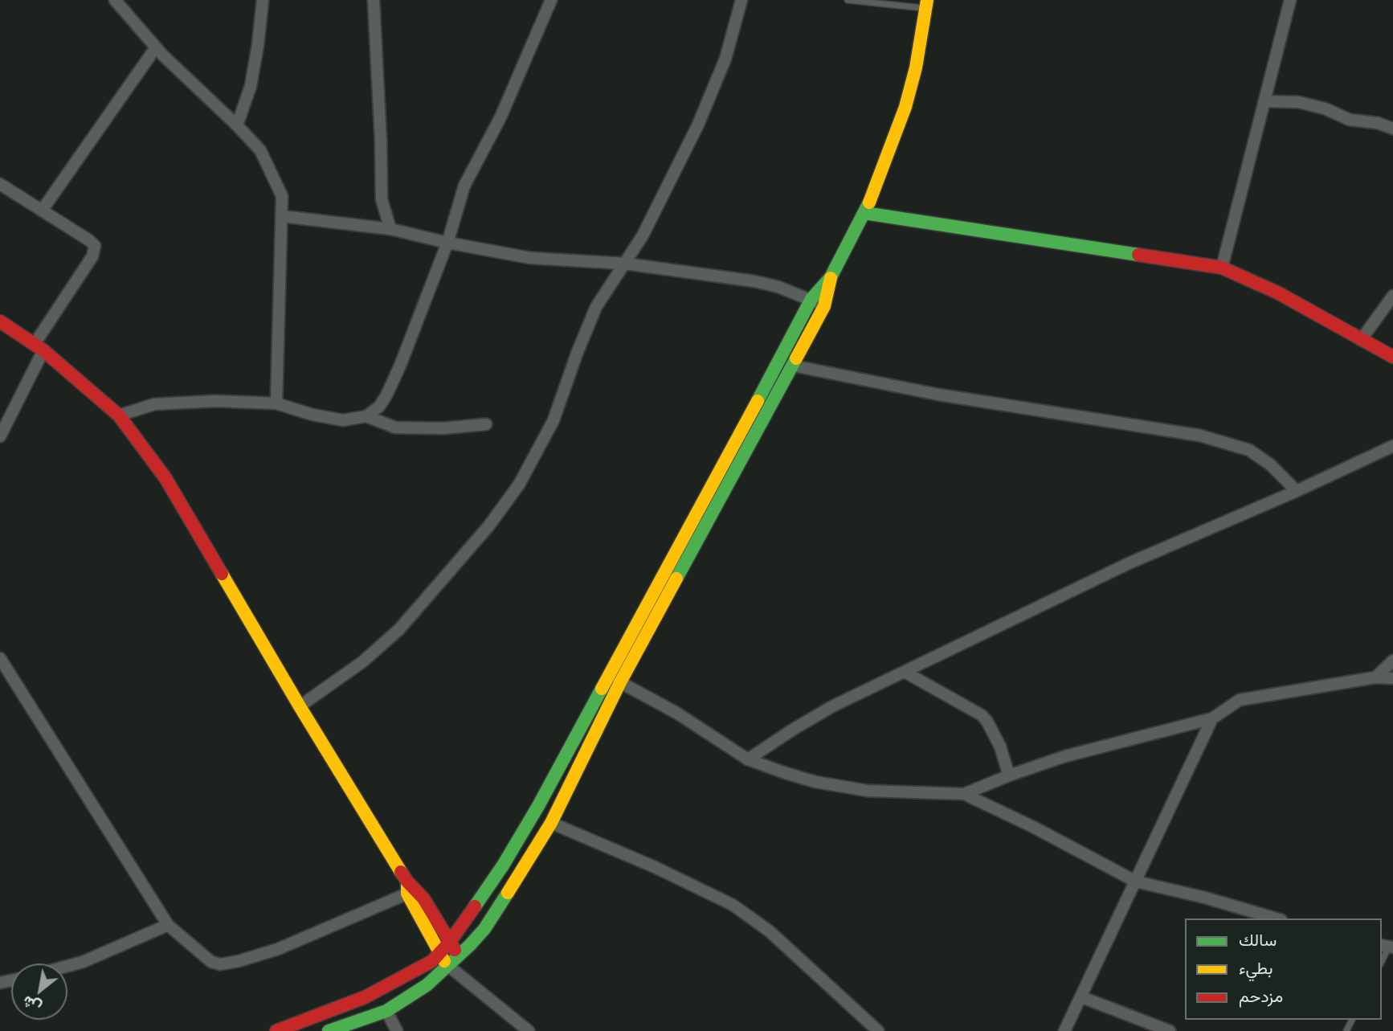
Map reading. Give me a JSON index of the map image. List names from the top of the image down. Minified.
{"legend":["سالك","بطيء","مزدحم"],"north":"bottom left"}
